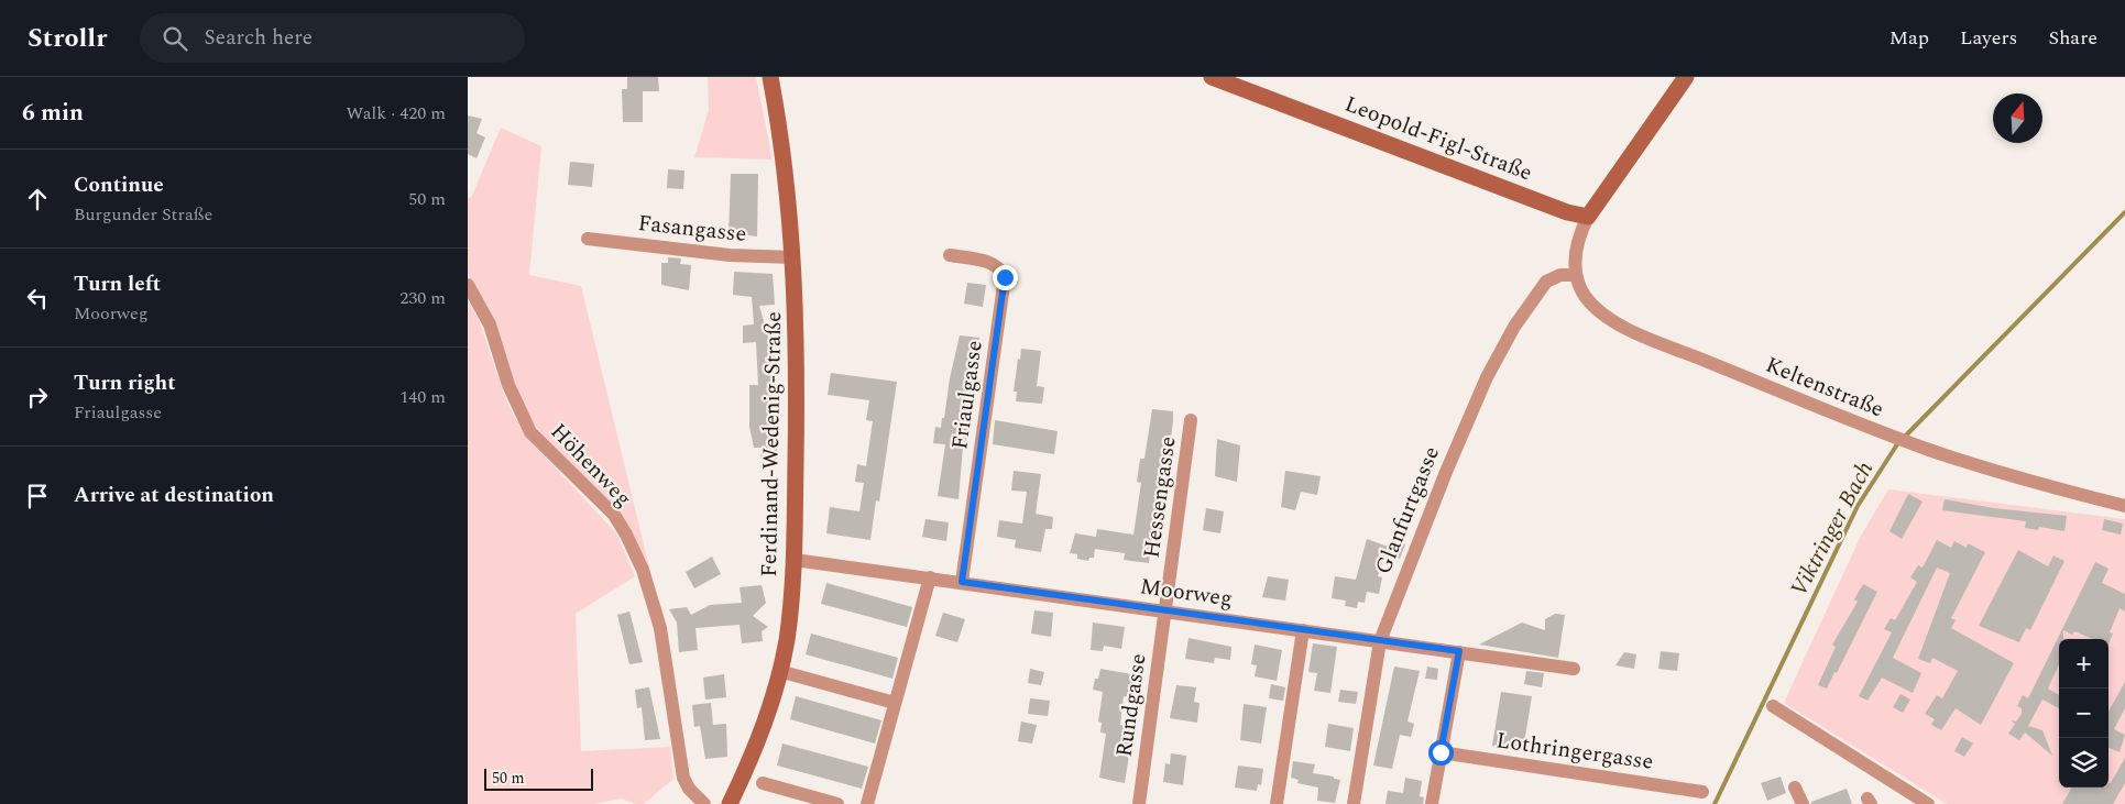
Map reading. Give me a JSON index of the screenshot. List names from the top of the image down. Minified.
{"streets":{"street":["Leopold-Figl-Straße","Fasangasse","Keltenstraße","Friaulgasse","Ferdinand-Wedenig-Straße","Höhenweg","Hessengasse","Glanfurtgasse","Moorweg","Rundgasse","Lothringergasse"]},"crossings":[["Fasangasse","Ferdinand-Wedenig-Straße"],["Keltenstraße","Glanfurtgasse"],["Friaulgasse","Moorweg"],["Ferdinand-Wedenig-Straße","Moorweg"],["Hessengasse","Moorweg"],["Hessengasse","Rundgasse"],["Glanfurtgasse","Moorweg"],["Moorweg","Rundgasse"]],"water":["Viktringer Bach"],"scale_bar":"50 m","north":"top","page":{"header":"Strollr","search":"Search here","nav":["Map","Layers","Share"],"heading":["6 min","Walk · 420 m"],"list":[["Continue","Burgunder Straße","50 m"],["Turn left","Moorweg","230 m"],["Turn right","Friaulgasse","140 m"],"Arrive at destination"],"map_buttons":["+","−"],"scale":"50 m"}}
